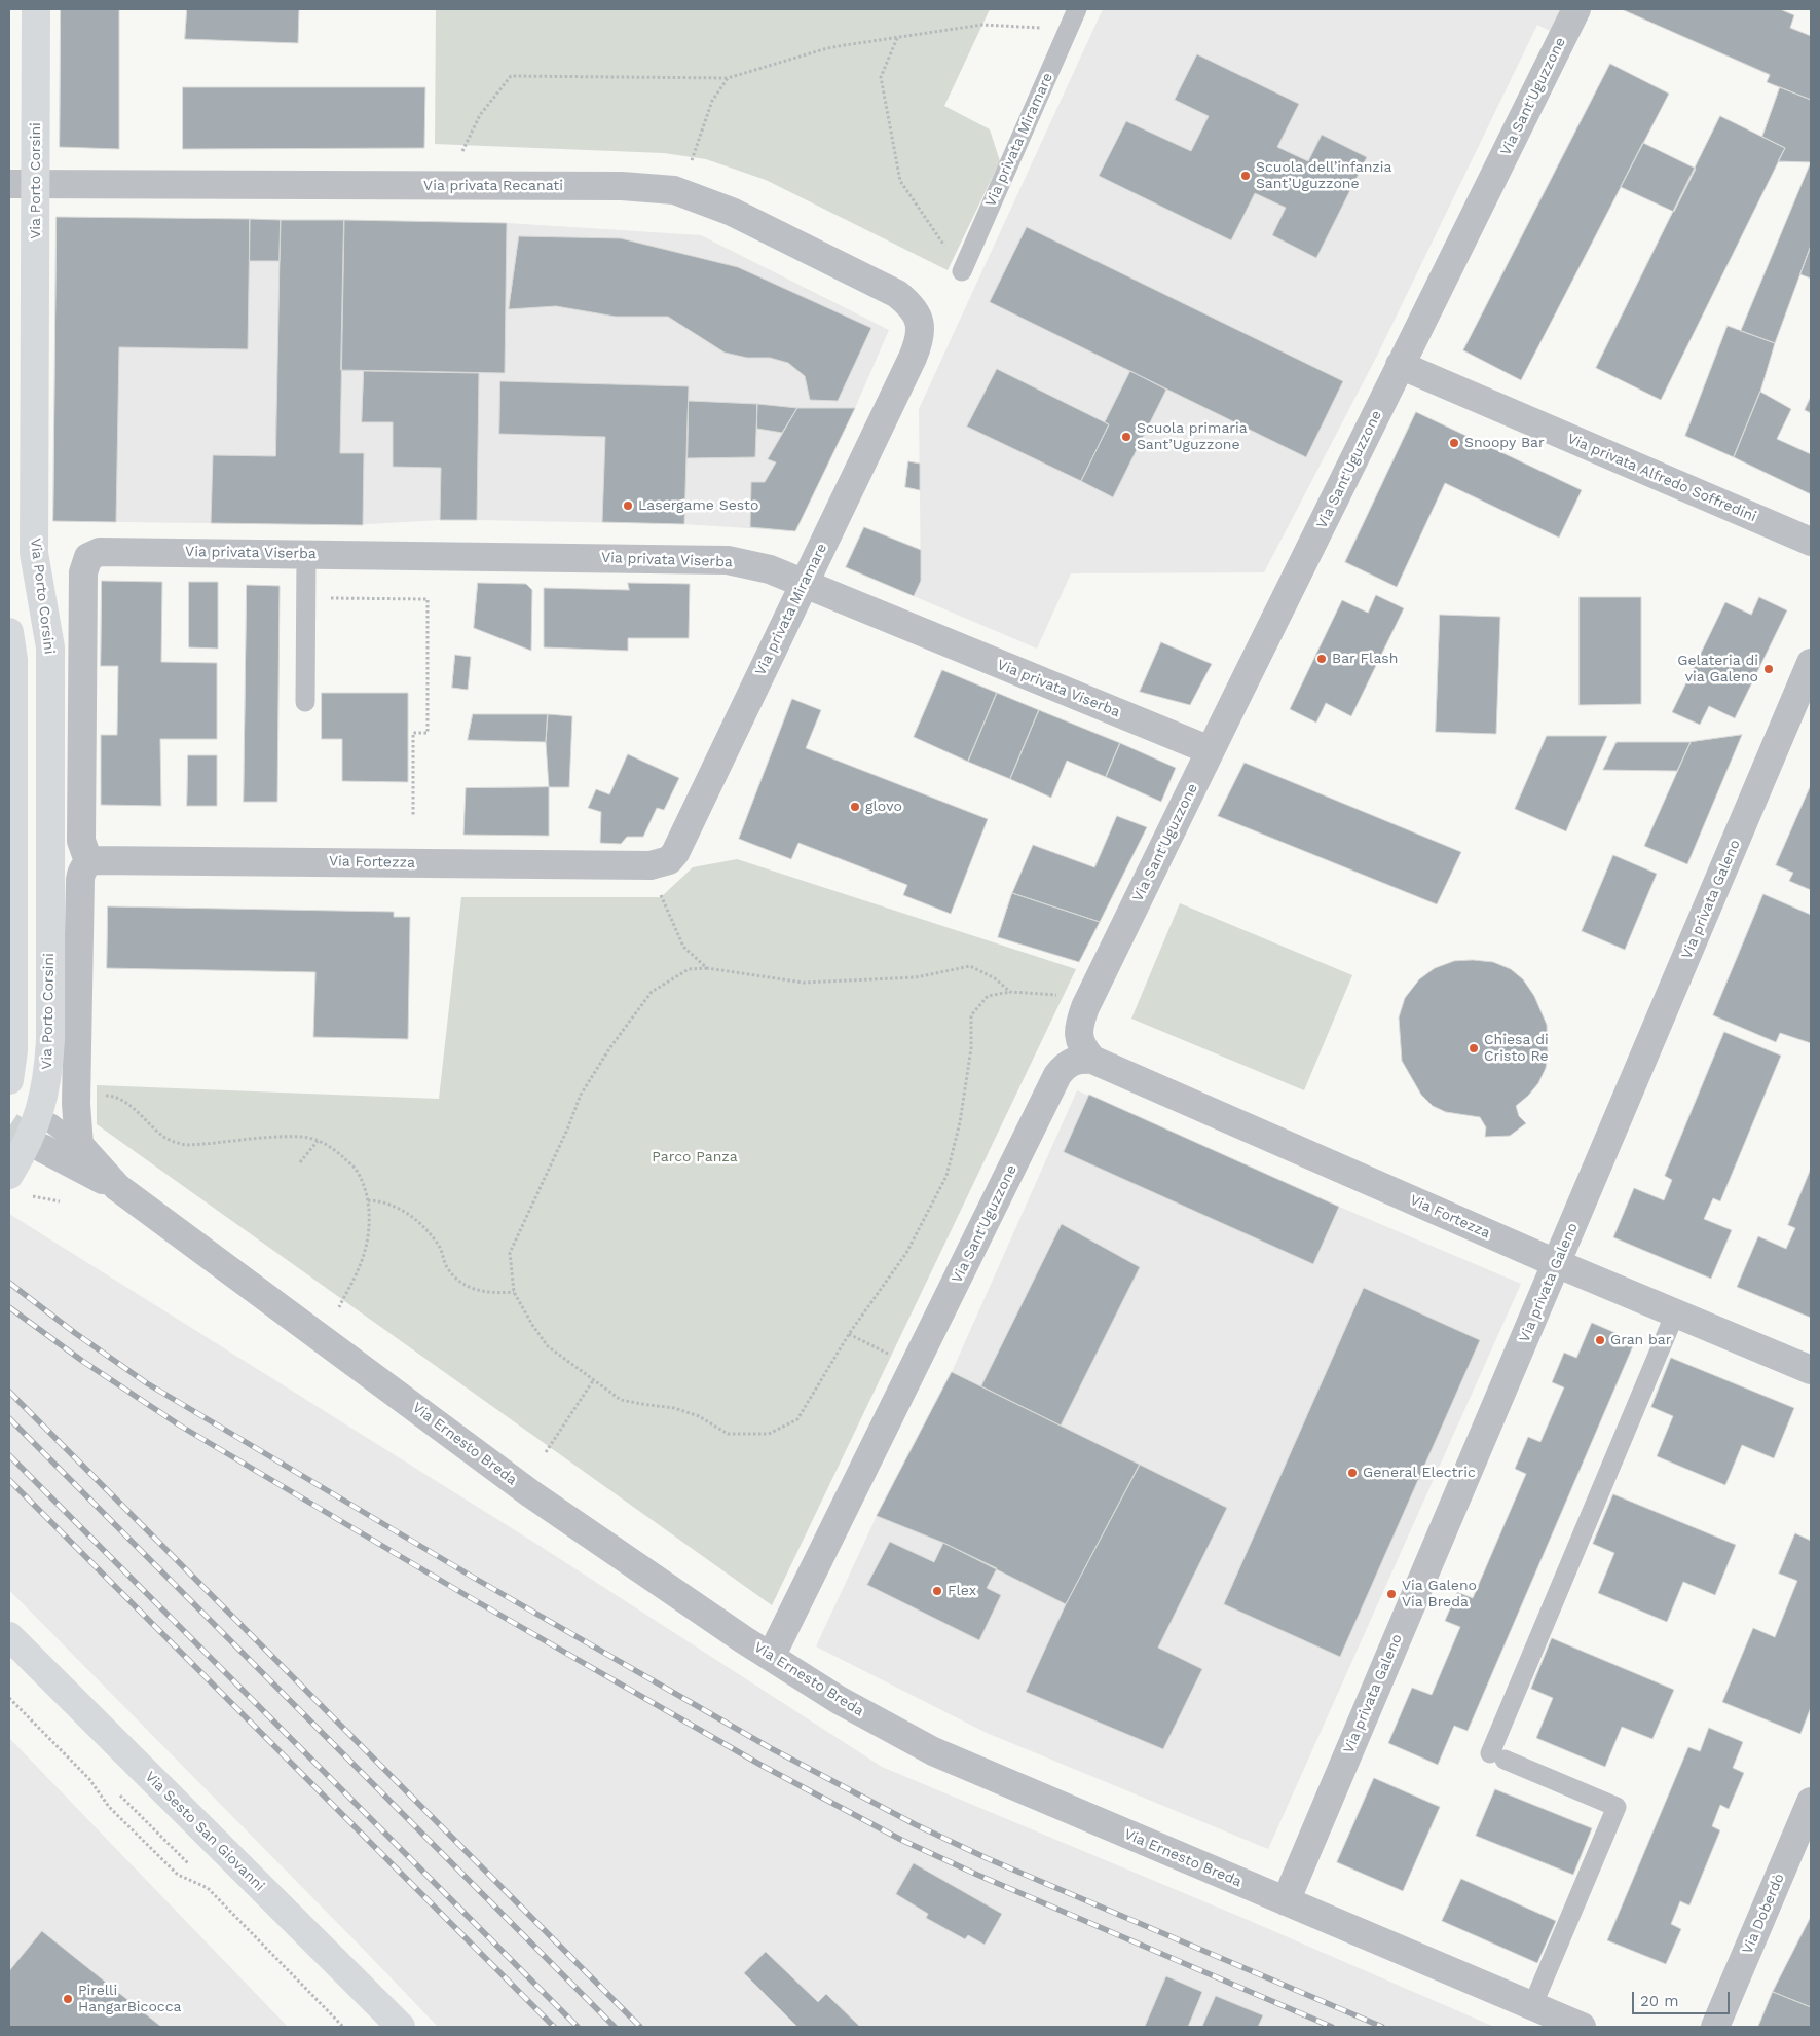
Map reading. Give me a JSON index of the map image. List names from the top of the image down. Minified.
{"streets":{"street":["Via Sant'Uguzzone","Via privata Miramare","Via Porto Corsini","Via privata Recanati","Via privata Alfredo Soffredini","Via privata Viserba","Via Fortezza","Via privata Galeno","Via Ernesto Breda","Via Sesto San Giovanni","Via Doberdò"]},"crossings":[["Via Sant'Uguzzone","Via privata Alfredo Soffredini"],["Via Sant'Uguzzone","Via privata Viserba"],["Via Sant'Uguzzone","Via Fortezza"],["Via Sant'Uguzzone","Via Ernesto Breda"],["Via privata Miramare","Via privata Recanati"],["Via privata Miramare","Via privata Viserba"],["Via privata Miramare","Via Fortezza"],["Via Porto Corsini","Via privata Recanati"],["Via Porto Corsini","Via privata Viserba"],["Via Porto Corsini","Via Fortezza"],["Via Porto Corsini","Via Ernesto Breda"],["Via privata Viserba","Via Fortezza"],["Via Fortezza","Via privata Galeno"],["Via privata Galeno","Via Ernesto Breda"]],"parks":["Parco Panza"],"places":["Scuola dell’infanzia Sant’Uguzzone","Scuola primaria Sant’Uguzzone","Snoopy Bar","Lasergame Sesto","Bar Flash","Gelateria di via Galeno","glovo","Chiesa di Cristo Re","Gran bar","General Electric","Flex","Via Galeno Via Breda","Pirelli HangarBicocca"],"scale_bar":"20 m"}
